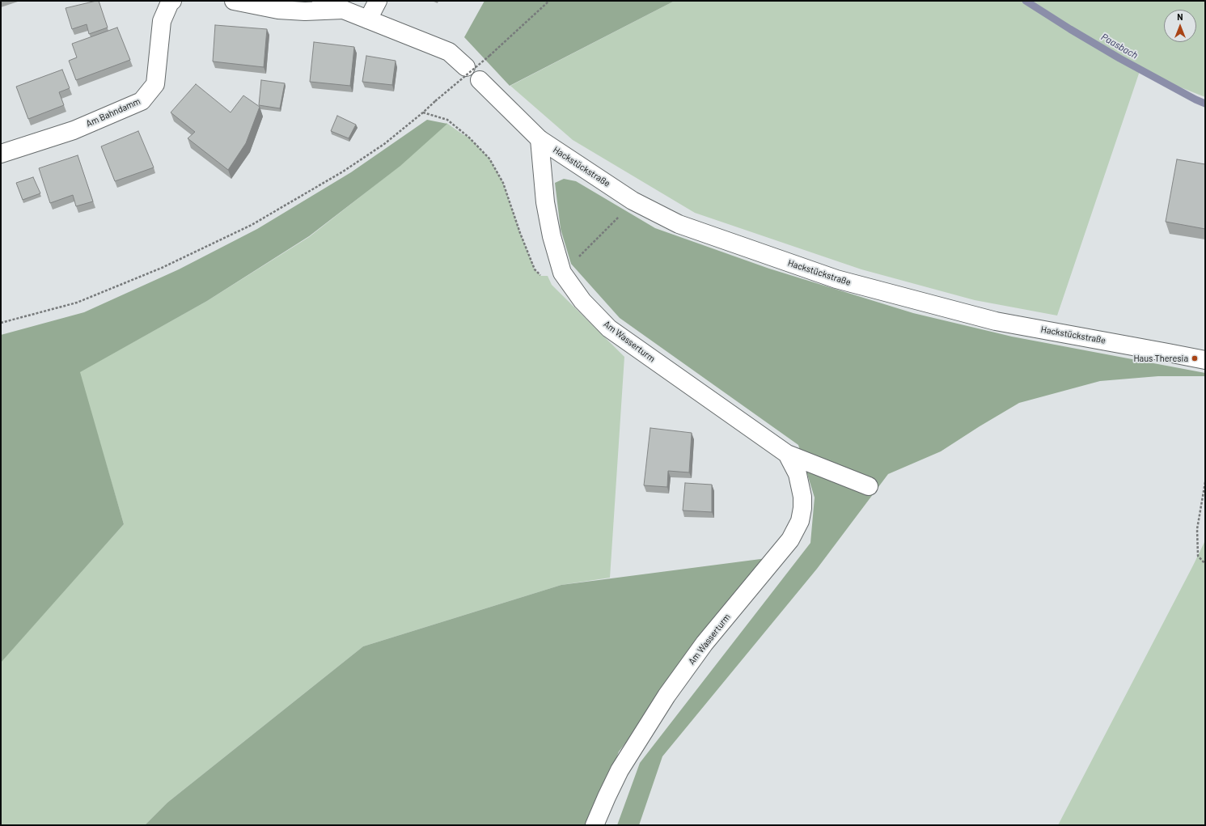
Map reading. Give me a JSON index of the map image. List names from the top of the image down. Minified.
{"streets":{"street":["Am Bahndamm","Hackstückstraße","Am Wasserturm"]},"crossings":[["Hackstückstraße","Am Wasserturm"]],"water":["Paasbach"],"places":["Haus Theresia"],"north":"top"}
